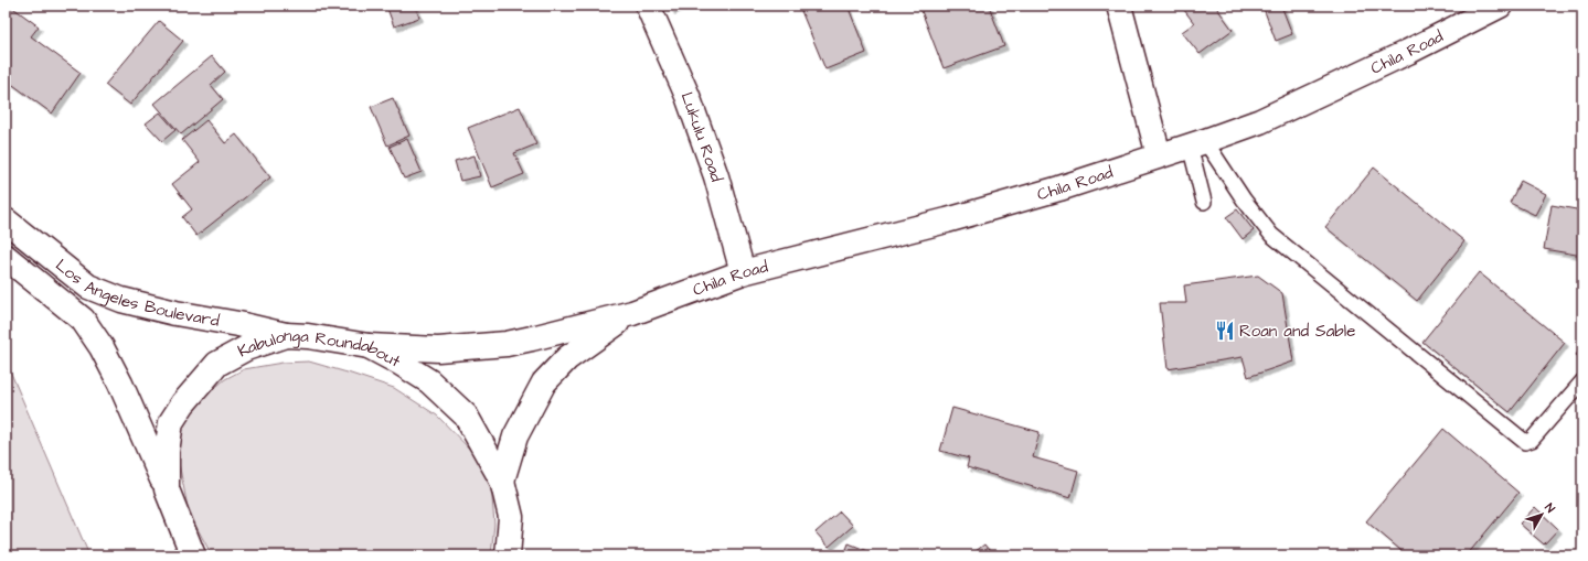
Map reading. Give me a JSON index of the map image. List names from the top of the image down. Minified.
{"streets":{"street":["Chila Road","Lukulu Road","Los Angeles Boulevard","Kabulonga Roundabout"]},"crossings":[["Chila Road","Lukulu Road"],["Chila Road","Kabulonga Roundabout"],["Los Angeles Boulevard","Kabulonga Roundabout"]],"places":{"restaurant":["Roan and Sable"]},"north":"top right"}
